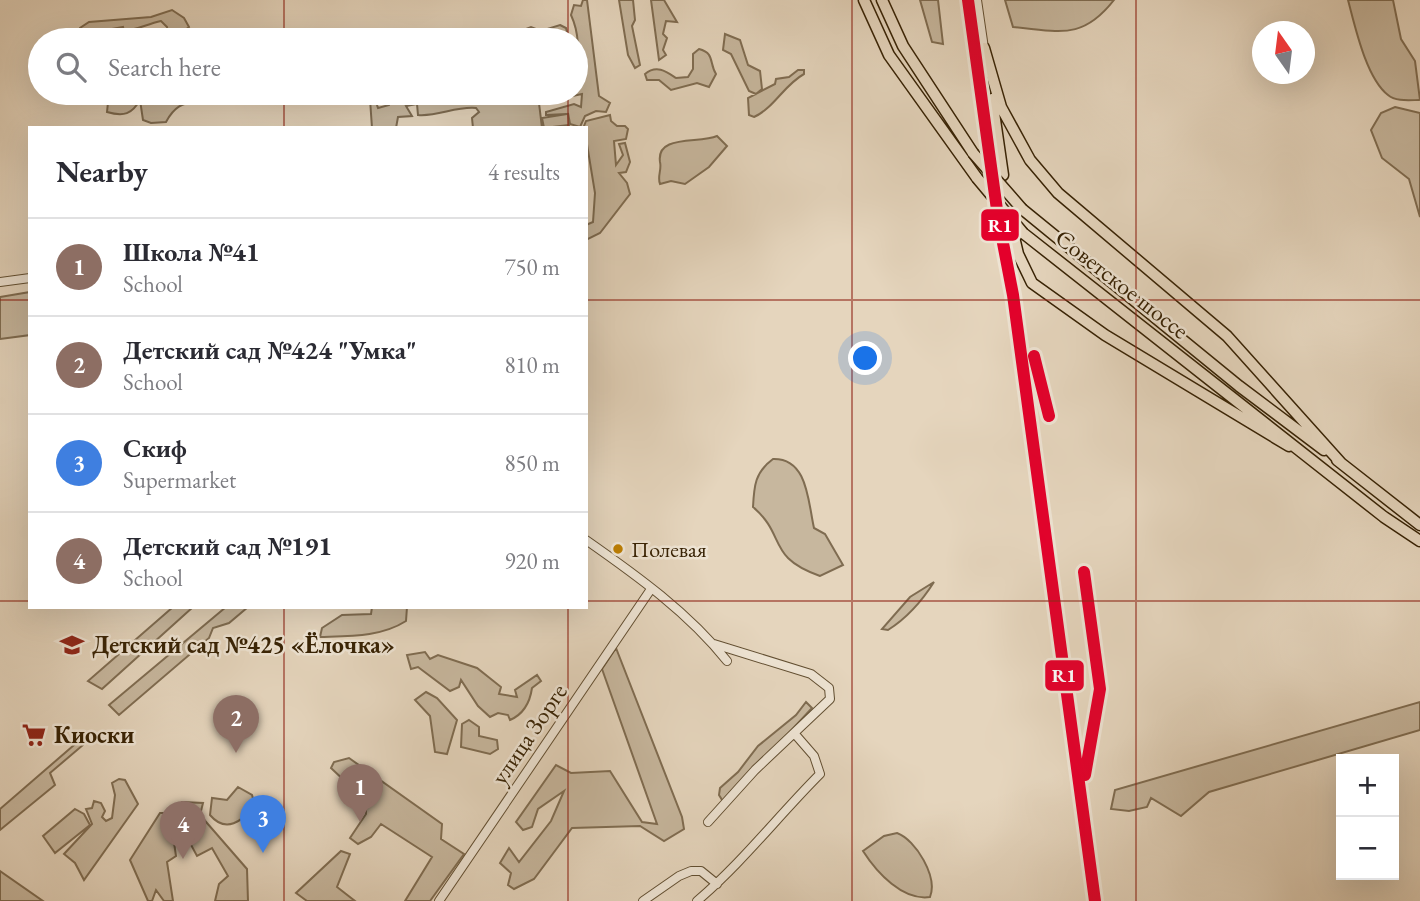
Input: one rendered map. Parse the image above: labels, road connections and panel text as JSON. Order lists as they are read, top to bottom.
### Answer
{
  "streets": {
    "highway": ["Советское шоссе"],
    "street": ["улица Зорге"]
  },
  "places": {
    "other": ["Полевая"],
    "school or university": ["Детский сад №425 «Ёлочка»"],
    "supermarket": ["Киоски"]
  },
  "lines": ["transit line R1"],
  "north": "top",
  "page": {
    "search": "Search here",
    "heading": ["Nearby", "4 results"],
    "list": [
      {
        "mark": "1",
        "name": "Школа №41",
        "note": "School",
        "value": "750 m"
      },
      {
        "mark": "2",
        "name": "Детский сад №424 \"Умка\"",
        "note": "School",
        "value": "810 m"
      },
      {
        "mark": "3",
        "name": "Скиф",
        "note": "Supermarket",
        "value": "850 m"
      },
      {
        "mark": "4",
        "name": "Детский сад №191",
        "note": "School",
        "value": "920 m"
      }
    ],
    "pins": [
      "2",
      "1",
      "3",
      "4"
    ],
    "map_buttons": ["+", "−"]
  }
}
